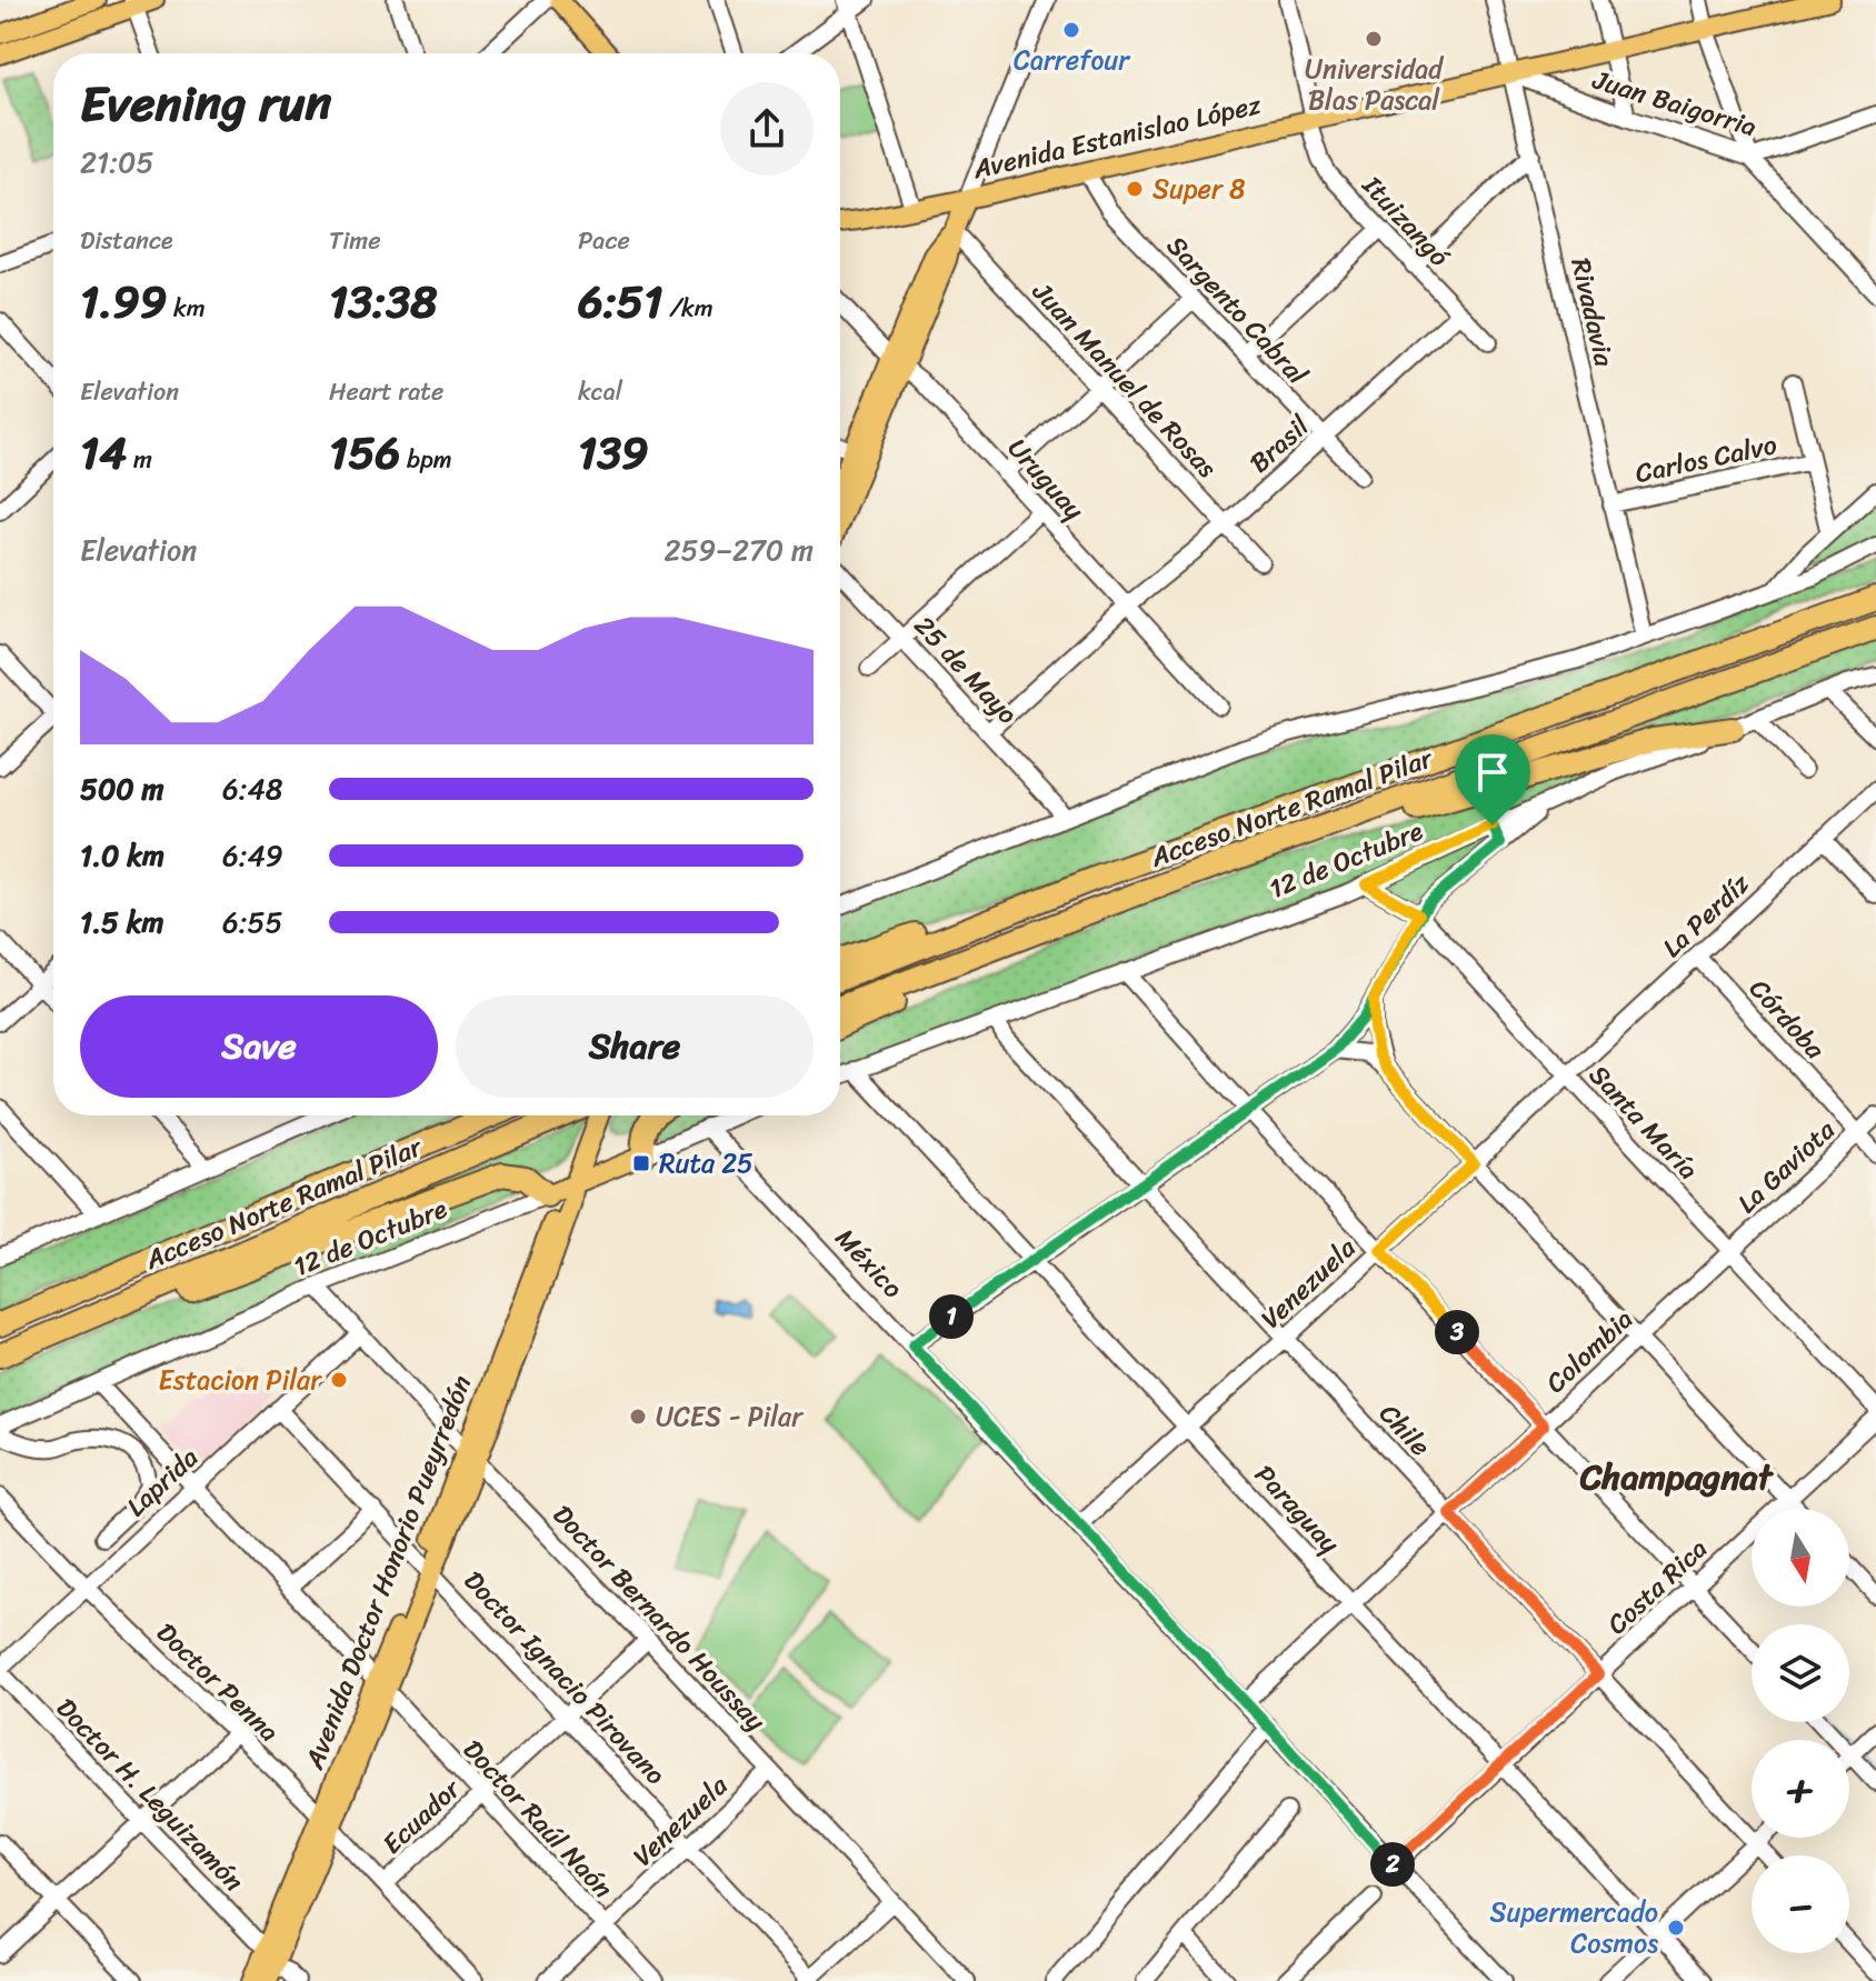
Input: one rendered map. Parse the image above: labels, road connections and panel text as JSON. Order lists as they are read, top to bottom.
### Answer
{
  "streets": {
    "highway": ["Acceso Norte Ramal Pilar"],
    "main road": ["Avenida Estanislao López", "12 de Octubre", "Avenida Doctor Honorio Pueyrredón"],
    "street": [
      "Juan Baigorria",
      "Ituizangó",
      "Sargento Cabral",
      "Rivadavia",
      "Juan Manuel de Rosas",
      "Brasil",
      "Carlos Calvo",
      "Uruguay",
      "25 de Mayo",
      "La Perdíz",
      "Córdoba",
      "Santa María",
      "La Gaviota",
      "México",
      "Venezuela",
      "Colombia",
      "Chile",
      "Laprida",
      "Paraguay",
      "Costa Rica",
      "Doctor Bernardo Houssay",
      "Doctor Ignacio Pirovano",
      "Doctor Penna",
      "Doctor H. Leguizamón",
      "Ecuador",
      "Doctor Raúl Naón"
    ]
  },
  "crossings": [
    ["Juan Baigorria", "Avenida Estanislao López"],
    ["Juan Baigorria", "Rivadavia"],
    ["Avenida Estanislao López", "Ituizangó"],
    ["Avenida Estanislao López", "Sargento Cabral"],
    ["Avenida Estanislao López", "Rivadavia"],
    ["Ituizangó", "Brasil"],
    ["Sargento Cabral", "Brasil"],
    ["Rivadavia", "Carlos Calvo"],
    ["Juan Manuel de Rosas", "Brasil"],
    ["Brasil", "Uruguay"],
    ["Brasil", "25 de Mayo"],
    ["12 de Octubre", "Santa María"],
    ["12 de Octubre", "México"],
    ["12 de Octubre", "Chile"],
    ["12 de Octubre", "Paraguay"],
    ["12 de Octubre", "Avenida Doctor Honorio Pueyrredón"],
    ["12 de Octubre", "Doctor Bernardo Houssay"],
    ["12 de Octubre", "Doctor Raúl Naón"],
    ["La Perdíz", "Córdoba"],
    ["La Perdíz", "Santa María"],
    ["La Perdíz", "Venezuela"],
    ["Córdoba", "La Gaviota"],
    ["Santa María", "La Gaviota"],
    ["Santa María", "Venezuela"],
    ["Santa María", "Colombia"],
    ["La Gaviota", "Colombia"],
    ["México", "Venezuela"],
    ["México", "Colombia"],
    ["México", "Costa Rica"],
    ["Venezuela", "Chile"],
    ["Venezuela", "Paraguay"],
    ["Venezuela", "Doctor Bernardo Houssay"],
    ["Venezuela", "Doctor Ignacio Pirovano"],
    ["Venezuela", "Doctor Raúl Naón"],
    ["Colombia", "Chile"],
    ["Colombia", "Paraguay"],
    ["Chile", "Costa Rica"],
    ["Laprida", "Doctor Bernardo Houssay"],
    ["Laprida", "Doctor Ignacio Pirovano"],
    ["Laprida", "Doctor Penna"],
    ["Laprida", "Doctor H. Leguizamón"],
    ["Laprida", "Doctor Raúl Naón"],
    ["Paraguay", "Costa Rica"],
    ["Avenida Doctor Honorio Pueyrredón", "Doctor Bernardo Houssay"],
    ["Avenida Doctor Honorio Pueyrredón", "Doctor Ignacio Pirovano"],
    ["Avenida Doctor Honorio Pueyrredón", "Doctor Penna"],
    ["Avenida Doctor Honorio Pueyrredón", "Doctor H. Leguizamón"],
    ["Avenida Doctor Honorio Pueyrredón", "Doctor Raúl Naón"],
    ["Doctor Bernardo Houssay", "Ecuador"],
    ["Doctor Ignacio Pirovano", "Ecuador"],
    ["Doctor Penna", "Ecuador"],
    ["Ecuador", "Doctor Raúl Naón"]
  ],
  "districts": ["Champagnat"],
  "places": {
    "other": [
      "Carrefour",
      "Universidad Blas Pascal",
      "Super 8",
      "Estacion Pilar",
      "UCES - Pilar",
      "Supermercado Cosmos"
    ],
    "transit": ["Ruta 25"]
  },
  "north": "bottom",
  "page": {
    "heading": ["Evening run", "21:05"],
    "stats": [
      ["Distance", "1.99 km"],
      ["Time", "13:38"],
      ["Pace", "6:51 /km"],
      ["Elevation", "14 m"],
      ["Heart rate", "156 bpm"],
      ["kcal", "139"]
    ],
    "chart": ["Elevation", "259–270 m"],
    "list": [
      {
        "name": "500 m",
        "note": "6:48"
      },
      {
        "name": "1.0 km",
        "note": "6:49"
      },
      {
        "name": "1.5 km",
        "note": "6:55"
      }
    ],
    "buttons": ["Save", "Share"],
    "pins": ["1", "3", "2"],
    "map_buttons": ["+", "−"]
  }
}
